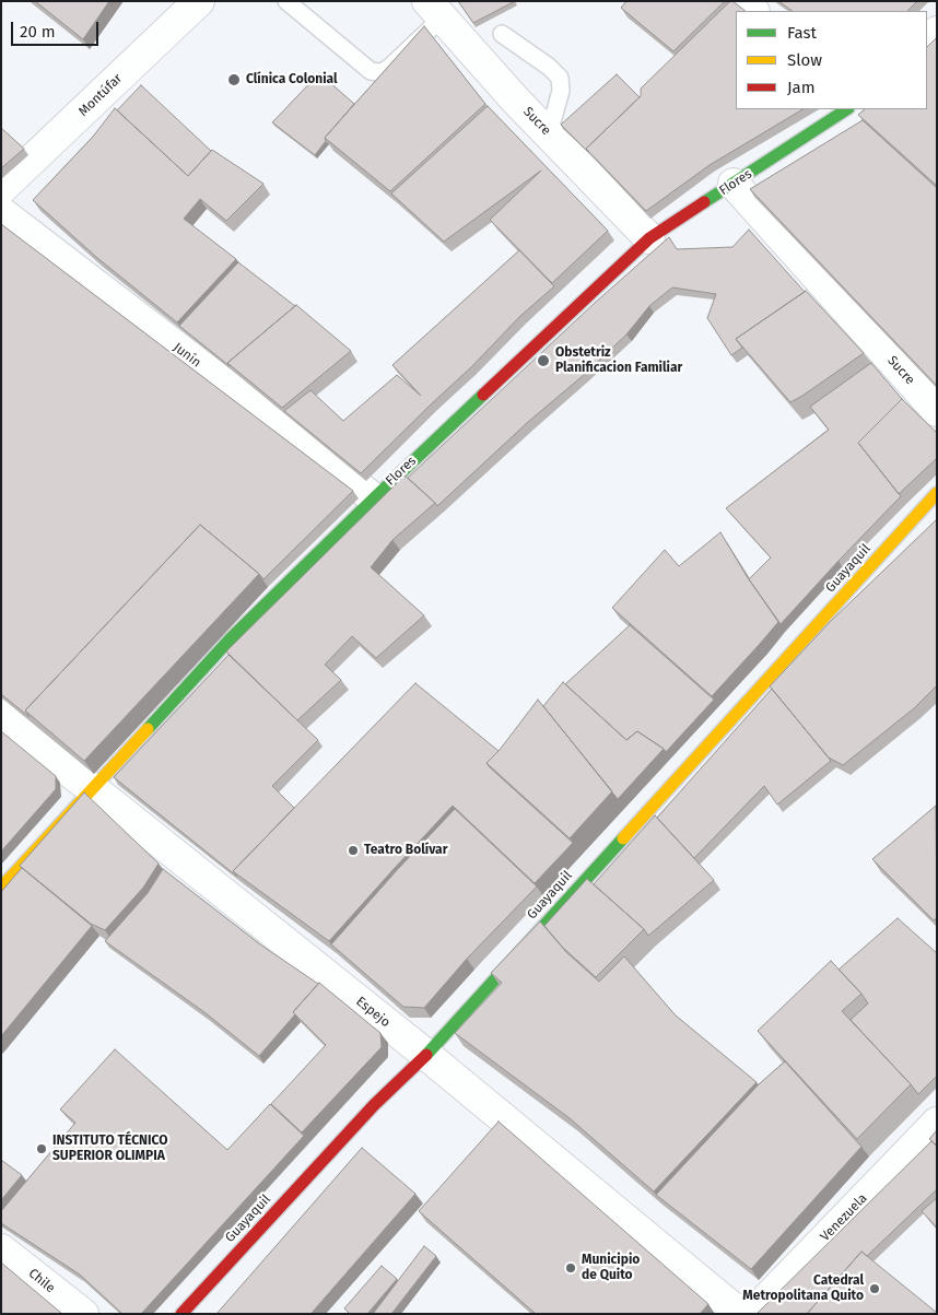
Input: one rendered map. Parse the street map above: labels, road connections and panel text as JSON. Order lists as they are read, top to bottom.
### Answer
{
  "streets": {
    "street": [
      "Montúfar",
      "Sucre",
      "Flores",
      "Junín",
      "Guayaquil",
      "Espejo",
      "Venezuela",
      "Chile"
    ]
  },
  "crossings": [
    ["Sucre", "Flores"],
    ["Flores", "Junín"],
    ["Flores", "Espejo"],
    ["Guayaquil", "Espejo"]
  ],
  "places": [
    "Clínica Colonial",
    "Obstetriz Planificacion Familiar",
    "Teatro Bolívar",
    "INSTITUTO TÉCNICO SUPERIOR OLIMPIA",
    "Municipio de Quito",
    "Catedral Metropolitana Quito"
  ],
  "legend": ["Fast", "Slow", "Jam"],
  "scale_bar": "20 m"
}
